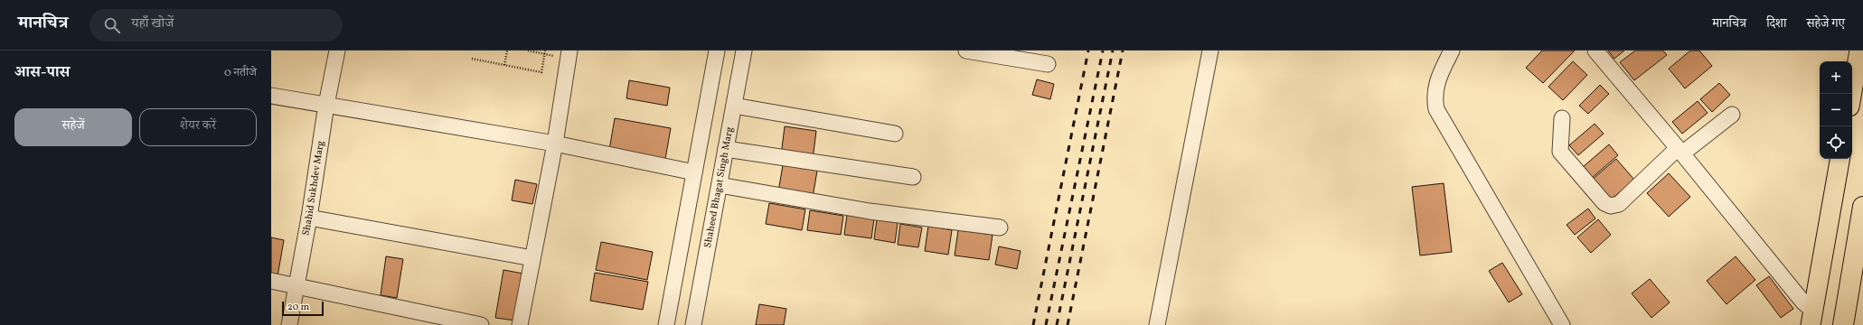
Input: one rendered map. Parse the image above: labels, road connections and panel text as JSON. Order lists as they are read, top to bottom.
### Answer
{
  "streets": {
    "street": ["Shahid Sukhdev Marg", "Shaheed Bhagat Singh Marg"]
  },
  "scale_bar": "20 m",
  "page": {
    "header": "मानचित्र",
    "search": "यहाँ खोजें",
    "nav": ["मानचित्र", "दिशा", "सहेजे गए"],
    "heading": ["आस-पास", "0 नतीजे"],
    "map_buttons": ["+", "−"],
    "buttons": ["सहेजें", "शेयर करें"],
    "scale": "20 m"
  }
}
